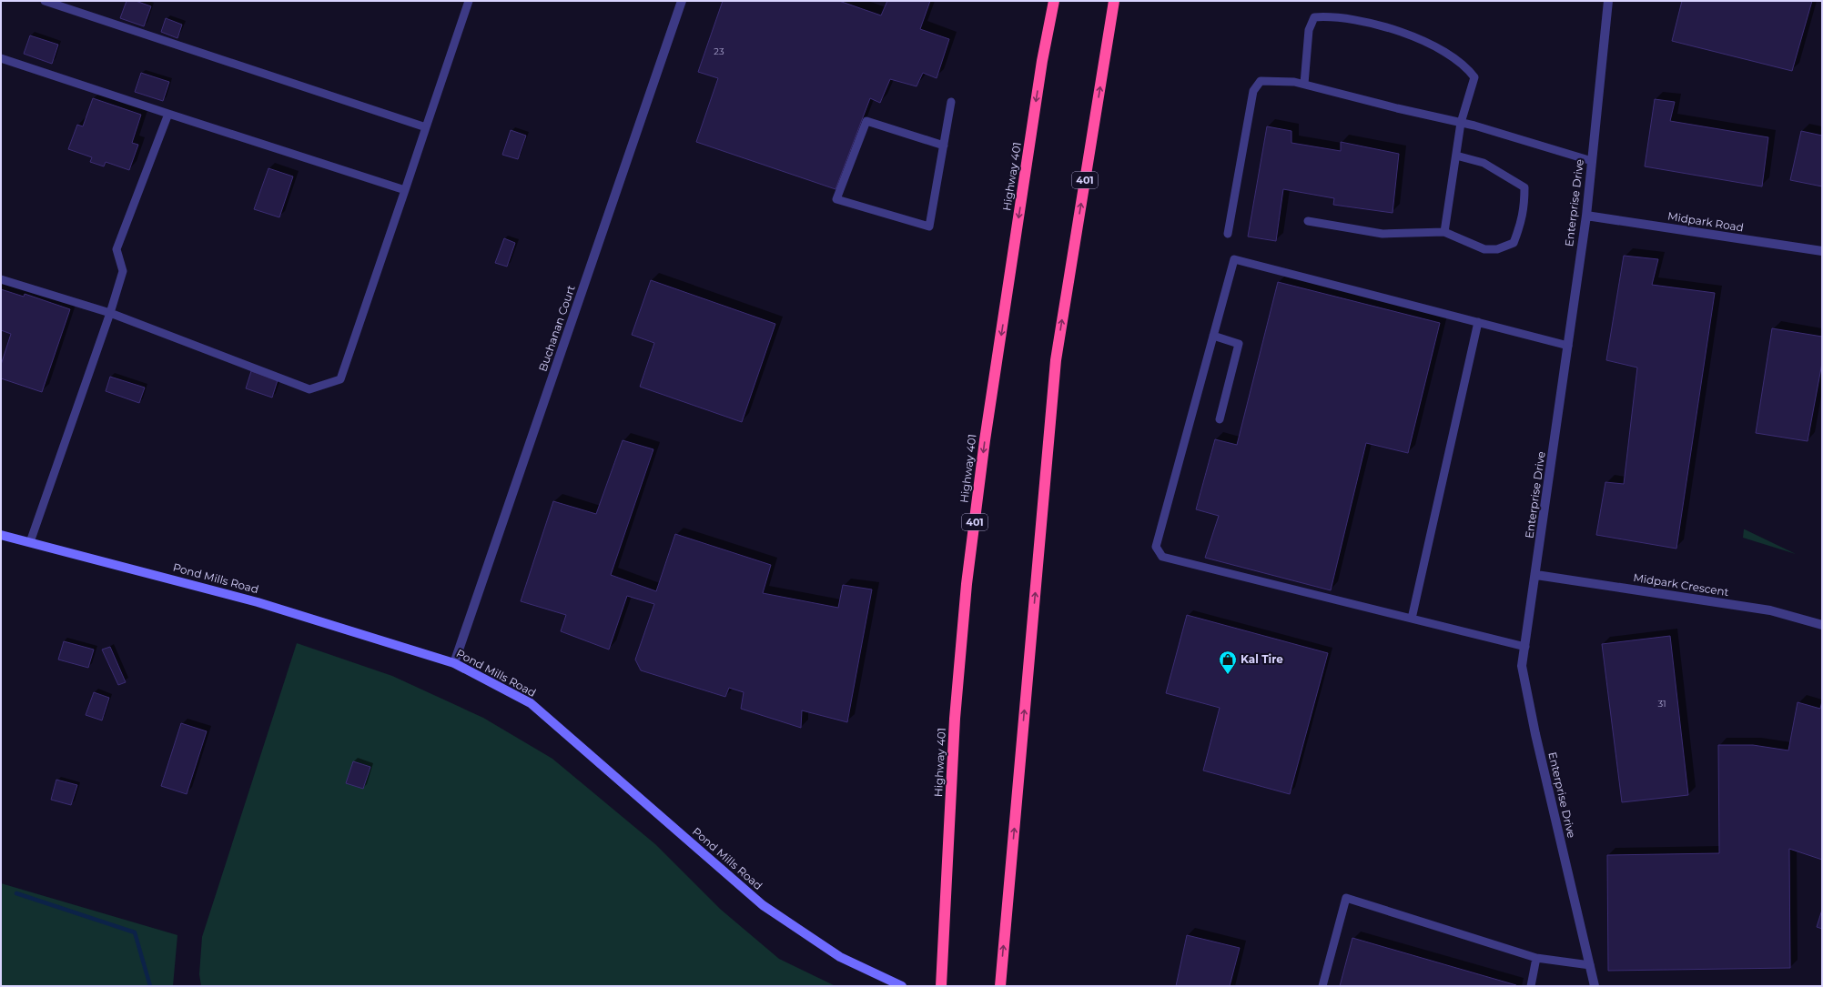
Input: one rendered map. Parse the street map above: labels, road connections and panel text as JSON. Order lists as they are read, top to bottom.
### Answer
{
  "streets": {
    "highway": ["Highway 401", "401"],
    "main road": ["Pond Mills Road"],
    "street": [
      "Enterprise Drive",
      "Midpark Road",
      "Buchanan Court",
      "Midpark Crescent"
    ]
  },
  "crossings": [
    ["Enterprise Drive", "Midpark Road"],
    ["Enterprise Drive", "Midpark Crescent"],
    ["Buchanan Court", "Pond Mills Road"]
  ],
  "places": {
    "shop": ["Kal Tire"]
  },
  "house_numbers": ["23", "31"]
}
